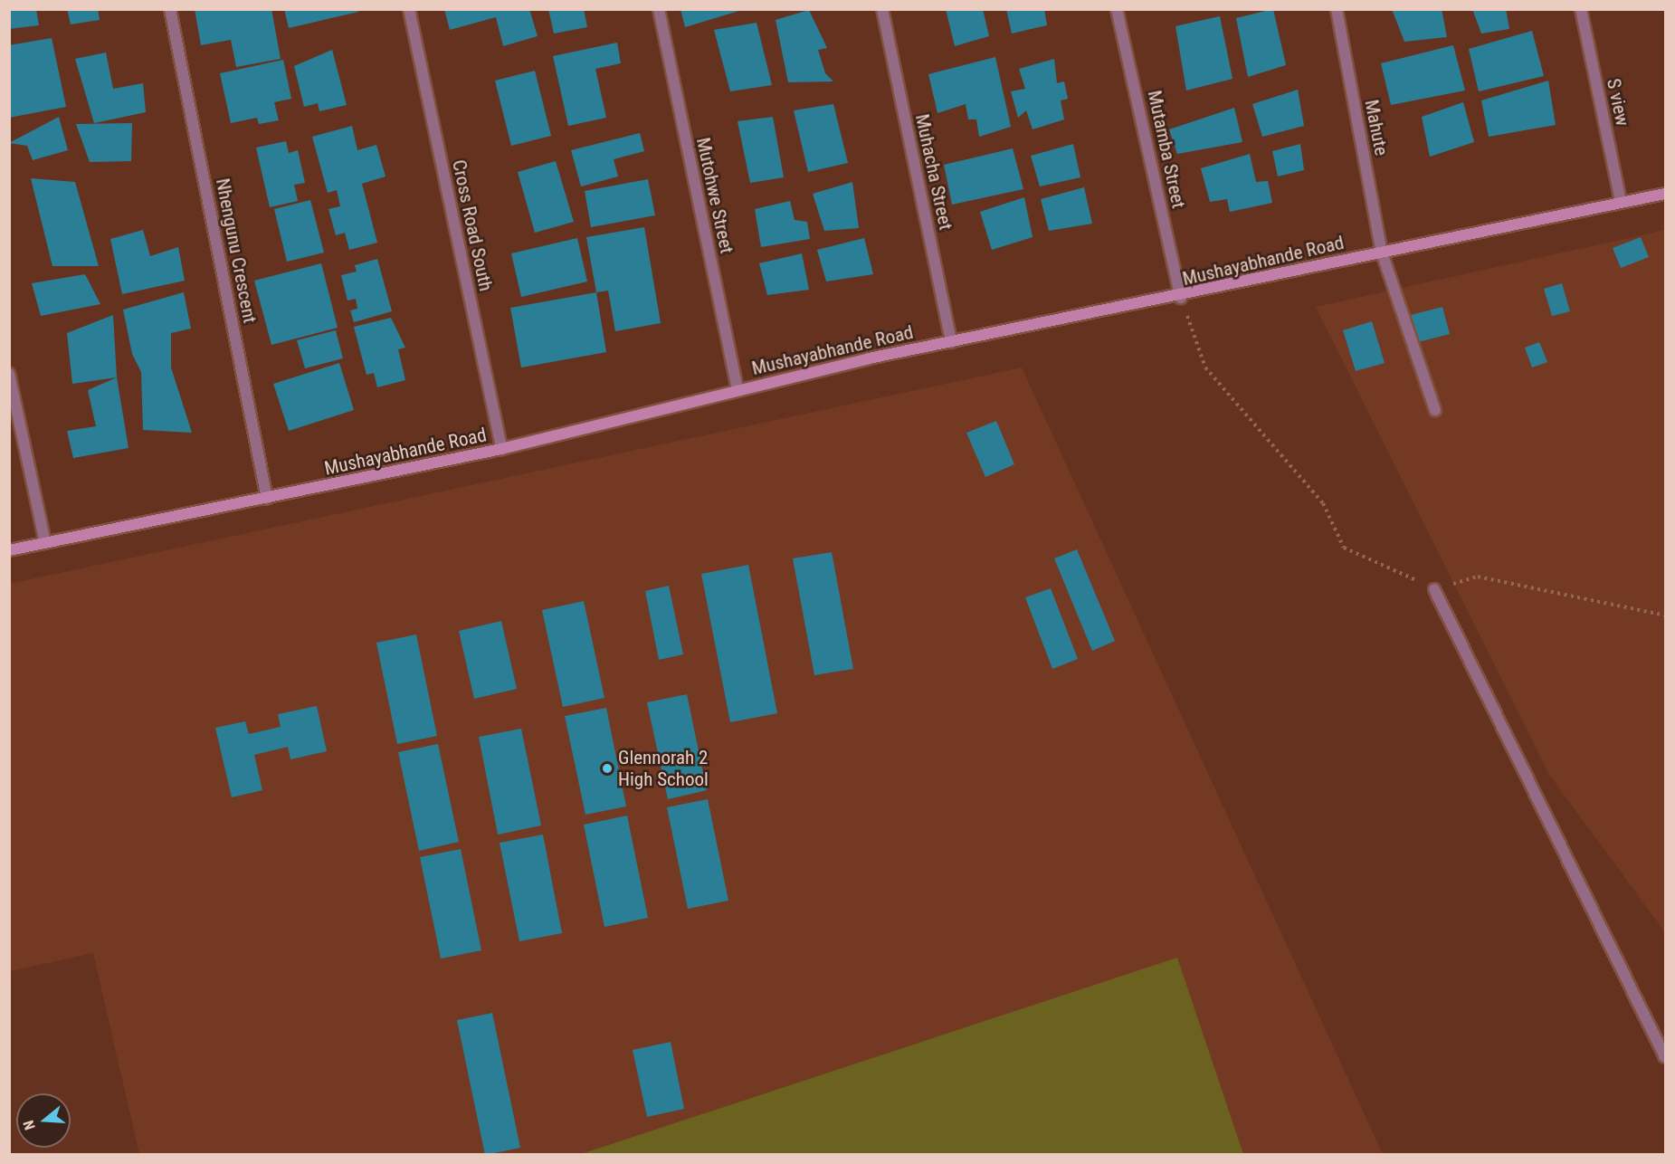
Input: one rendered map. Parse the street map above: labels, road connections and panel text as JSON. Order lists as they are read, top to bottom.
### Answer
{
  "streets": {
    "street": [
      "S view",
      "Mahute",
      "Mutamba Street",
      "Muhacha Street",
      "Mutohwe Street",
      "Cross Road South",
      "Nhengunu Crescent",
      "Mushayabhande Road"
    ]
  },
  "crossings": [
    ["S view", "Mushayabhande Road"],
    ["Mahute", "Mushayabhande Road"],
    ["Mutamba Street", "Mushayabhande Road"],
    ["Muhacha Street", "Mushayabhande Road"],
    ["Mutohwe Street", "Mushayabhande Road"],
    ["Cross Road South", "Mushayabhande Road"],
    ["Nhengunu Crescent", "Mushayabhande Road"]
  ],
  "places": ["Glennorah 2 High School"],
  "north": "left"
}
